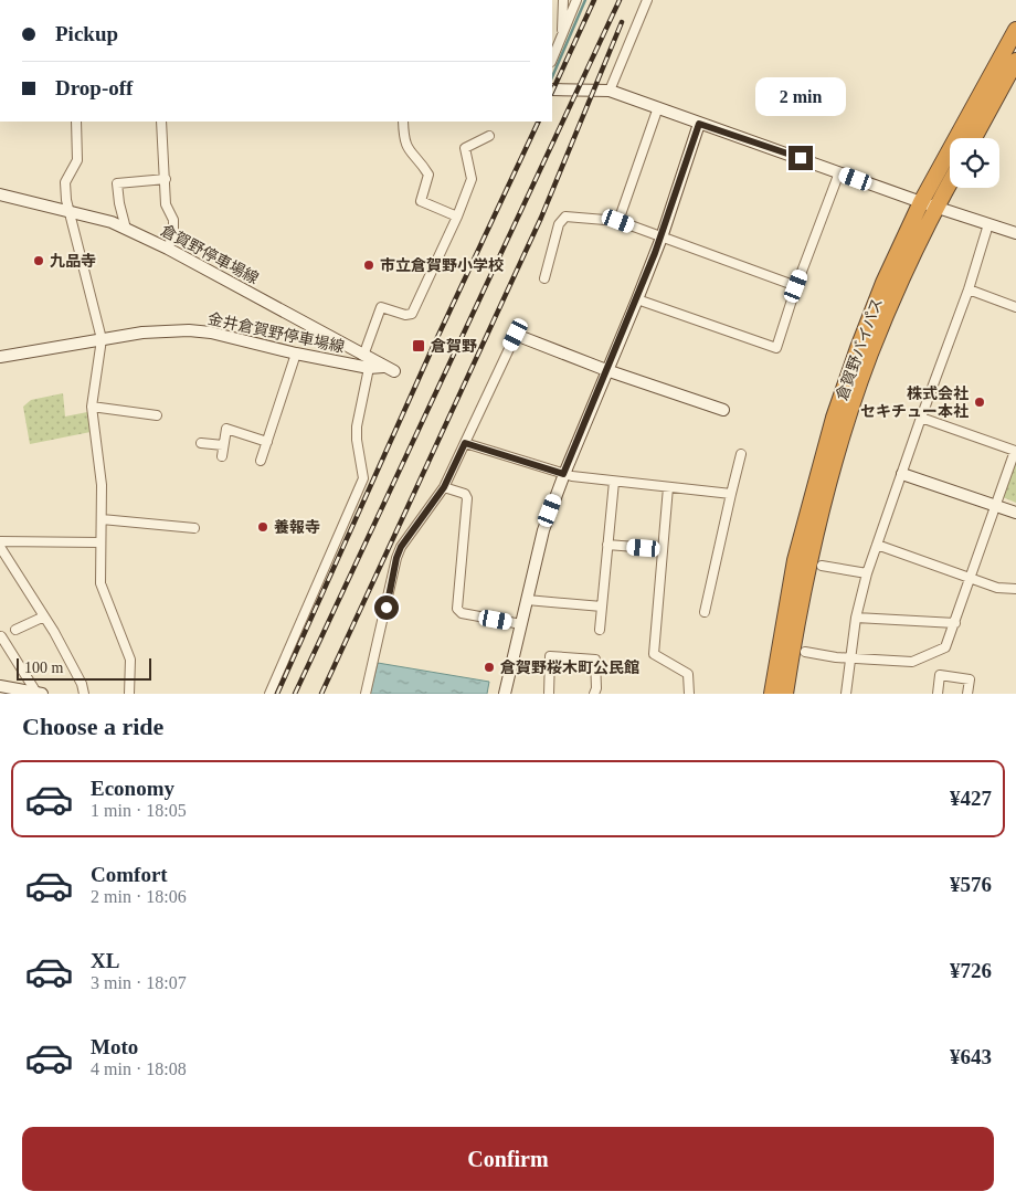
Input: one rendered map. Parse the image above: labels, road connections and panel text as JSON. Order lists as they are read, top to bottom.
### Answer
{
  "streets": {
    "highway": ["倉賀野バイパス"],
    "street": ["倉賀野停車場線", "金井倉賀野停車場線"]
  },
  "crossings": [
    ["倉賀野停車場線", "金井倉賀野停車場線"]
  ],
  "places": {
    "other": [
      "九品寺",
      "市立倉賀野小学校",
      "株式会社 セキチュー本社",
      "養報寺",
      "倉賀野桜木町公民館"
    ],
    "transit": ["倉賀野"]
  },
  "scale_bar": "100 m",
  "page": {
    "banner": ["Pickup", "Drop-off"],
    "bubble": "2 min",
    "scale": "100 m",
    "heading": "Choose a ride",
    "list": [
      {
        "name": "Economy",
        "note": "1 min · 18:05",
        "value": "¥427"
      },
      {
        "name": "Comfort",
        "note": "2 min · 18:06",
        "value": "¥576"
      },
      {
        "name": "XL",
        "note": "3 min · 18:07",
        "value": "¥726"
      },
      {
        "name": "Moto",
        "note": "4 min · 18:08",
        "value": "¥643"
      }
    ],
    "buttons": "Confirm"
  }
}
